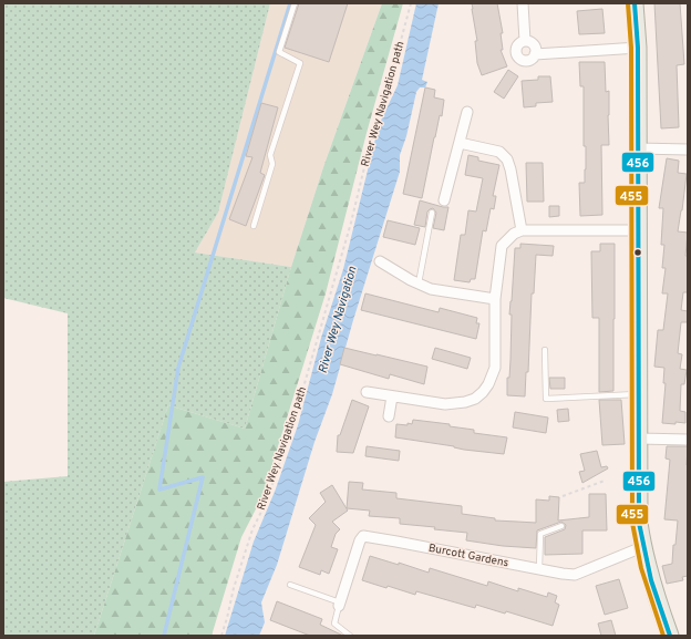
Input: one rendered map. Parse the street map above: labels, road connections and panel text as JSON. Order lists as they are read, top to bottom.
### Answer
{
  "streets": {
    "street": ["Burcott Gardens"],
    "path": ["River Wey Navigation path"]
  },
  "water": ["River Wey Navigation"],
  "lines": ["transit line 456", "transit line 455"]
}
